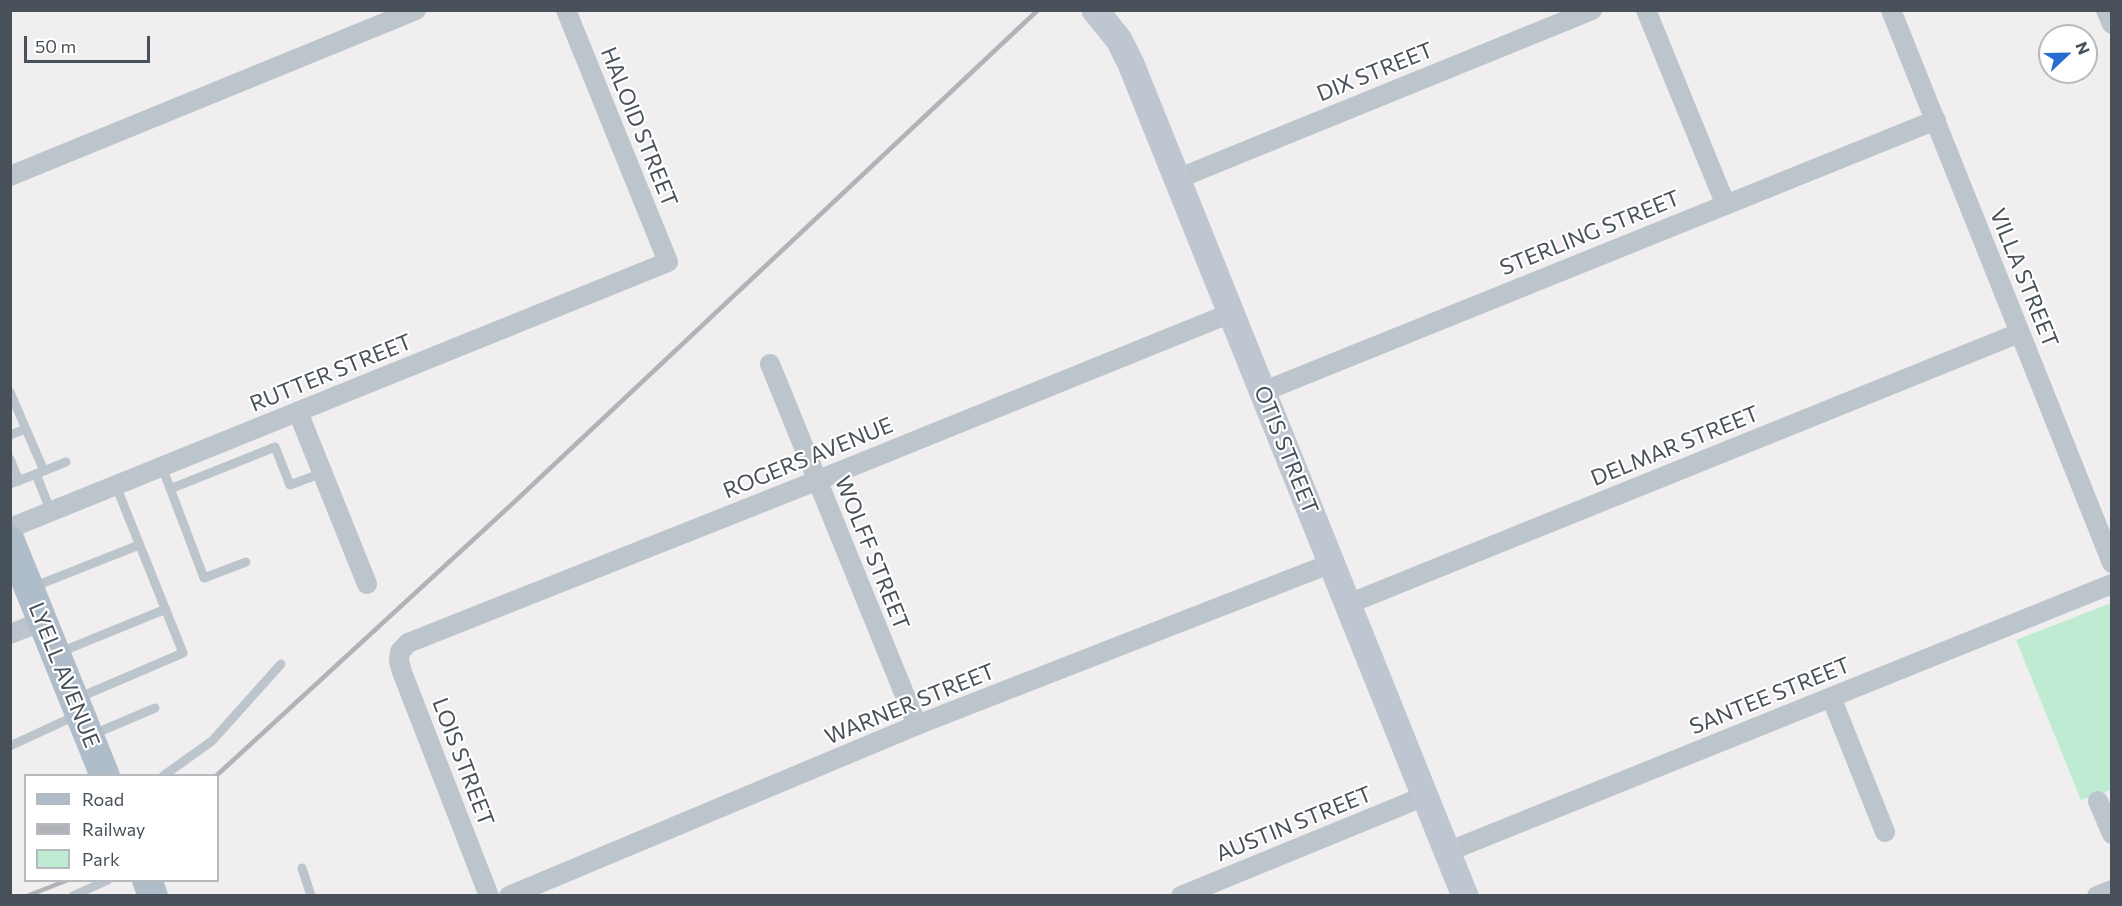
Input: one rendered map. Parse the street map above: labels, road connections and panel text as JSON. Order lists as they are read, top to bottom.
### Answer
{
  "streets": {
    "main road": ["LYELL AVENUE"],
    "street": [
      "DIX STREET",
      "HALOID STREET",
      "STERLING STREET",
      "VILLA STREET",
      "RUTTER STREET",
      "DELMAR STREET",
      "OTIS STREET",
      "ROGERS AVENUE",
      "WOLFF STREET",
      "SANTEE STREET",
      "WARNER STREET",
      "LOIS STREET",
      "AUSTIN STREET"
    ]
  },
  "crossings": [
    ["DIX STREET", "OTIS STREET"],
    ["HALOID STREET", "RUTTER STREET"],
    ["STERLING STREET", "VILLA STREET"],
    ["STERLING STREET", "OTIS STREET"],
    ["VILLA STREET", "DELMAR STREET"],
    ["DELMAR STREET", "OTIS STREET"],
    ["OTIS STREET", "ROGERS AVENUE"],
    ["OTIS STREET", "SANTEE STREET"],
    ["OTIS STREET", "WARNER STREET"],
    ["OTIS STREET", "AUSTIN STREET"],
    ["ROGERS AVENUE", "WOLFF STREET"],
    ["ROGERS AVENUE", "LOIS STREET"],
    ["WOLFF STREET", "WARNER STREET"]
  ],
  "legend": ["Road", "Railway", "Park"],
  "scale_bar": "50 m",
  "north": "right"
}
